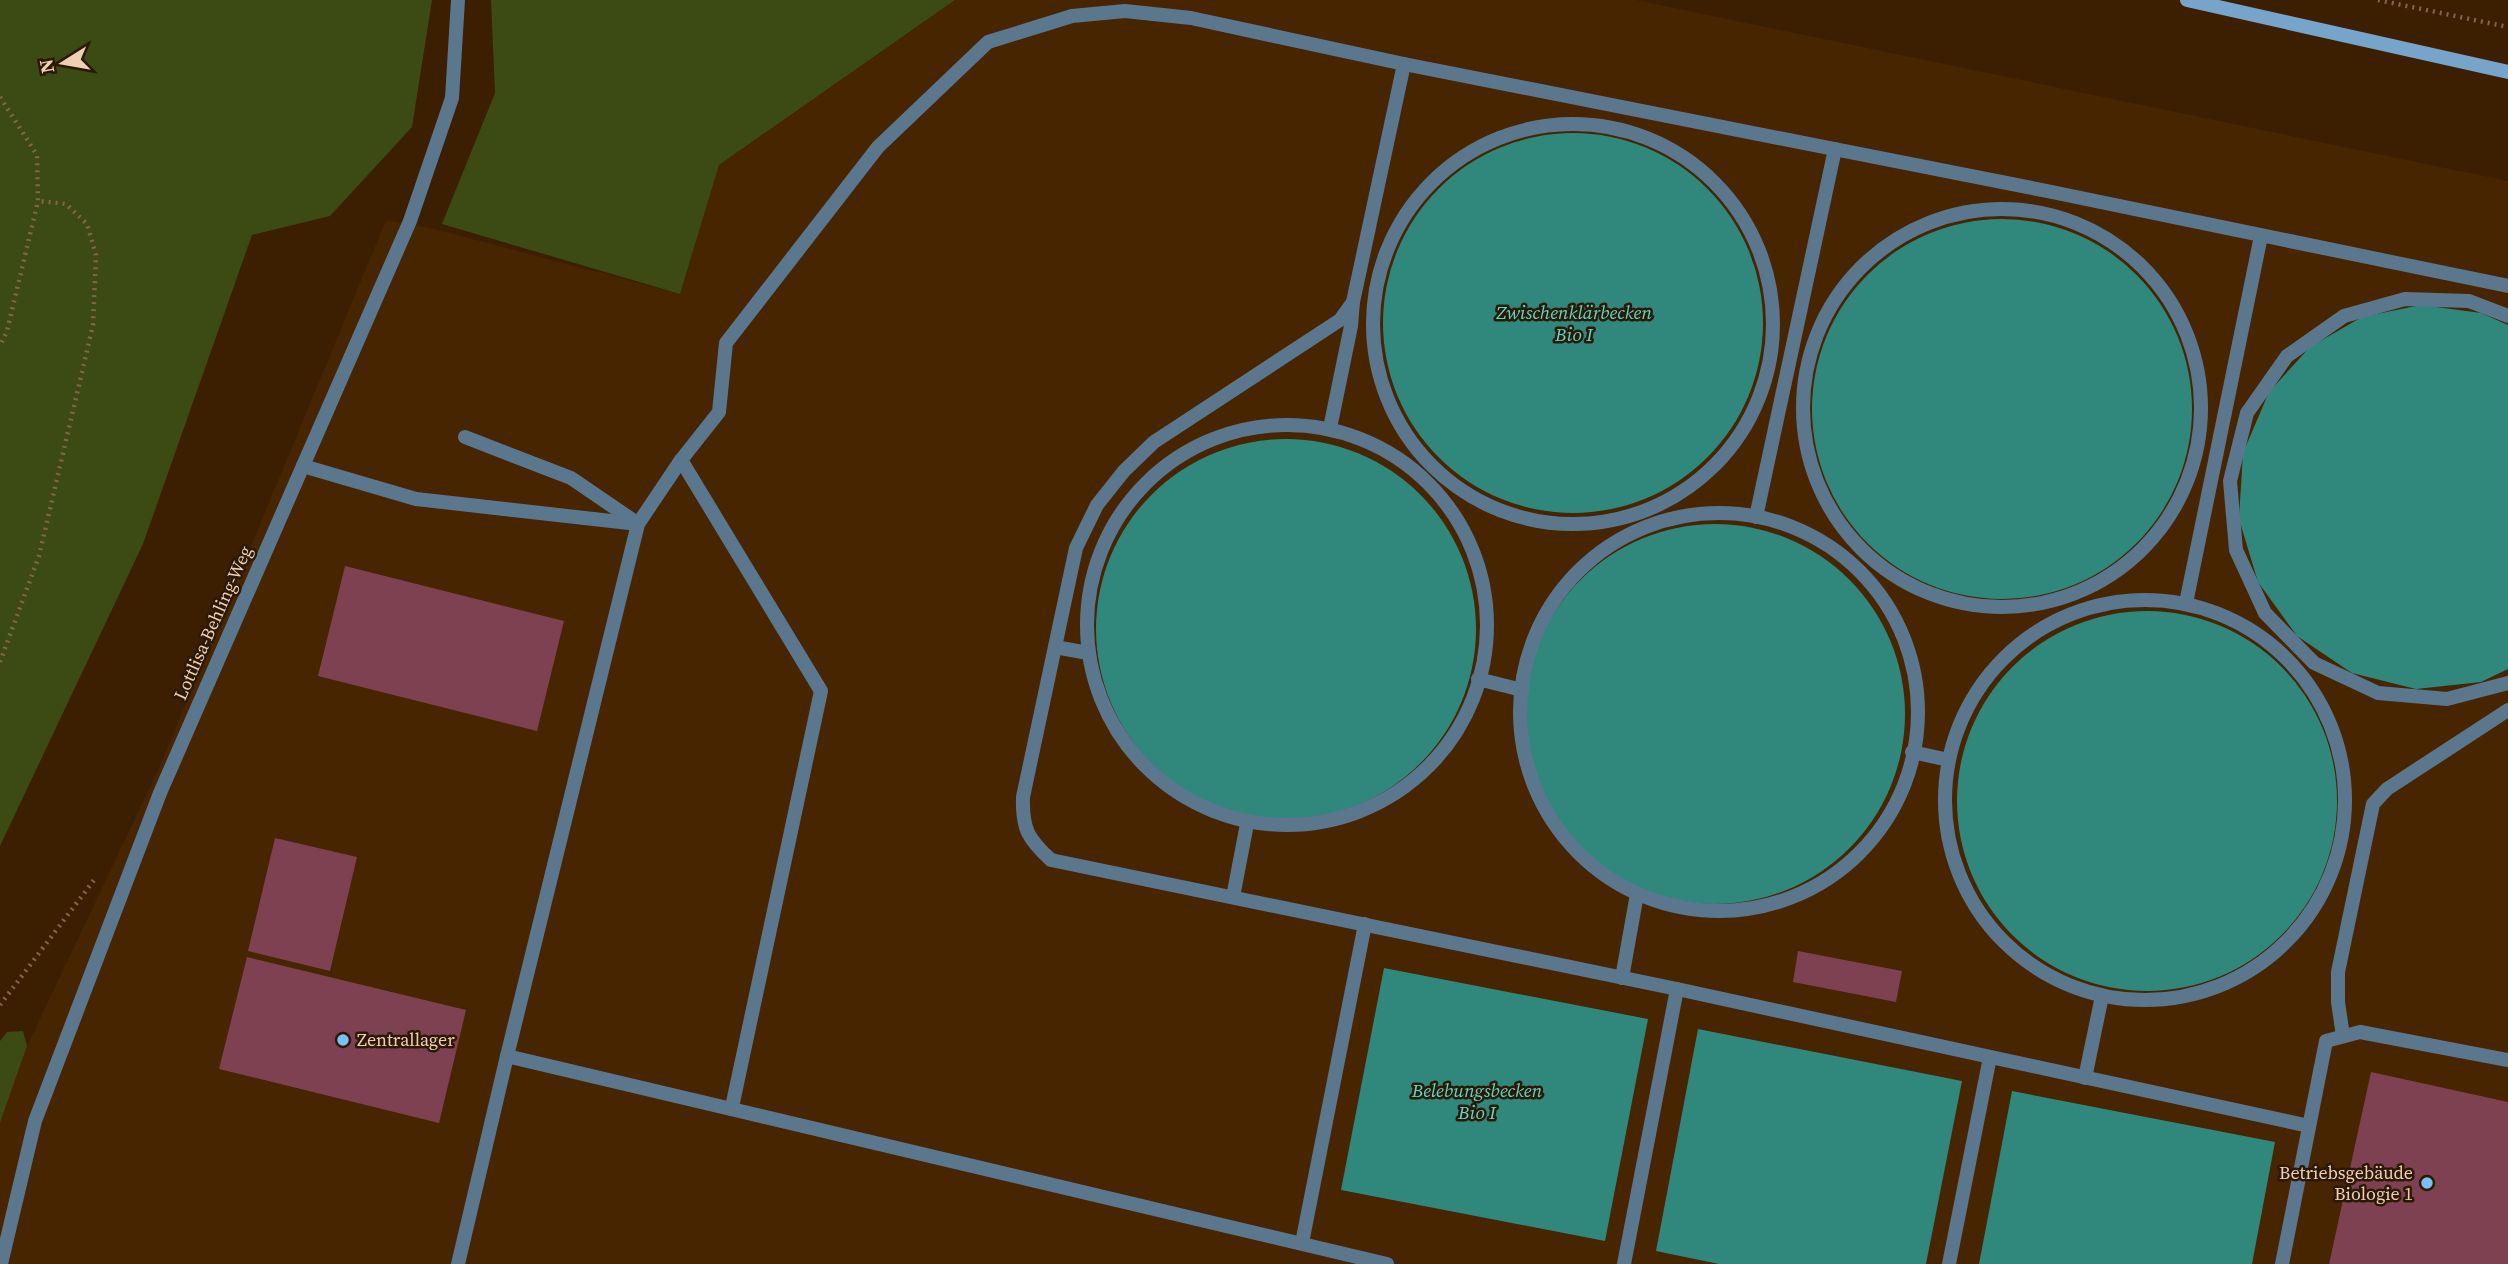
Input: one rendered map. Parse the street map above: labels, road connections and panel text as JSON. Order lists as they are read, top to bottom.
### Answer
{
  "streets": {
    "lane": ["Lottlisa-Behling-Weg"]
  },
  "water": ["Zwischenklärbecken Bio I", "Belebungsbecken Bio I"],
  "places": ["Zentrallager", "Betriebsgebäude Biologie 1"],
  "north": "left"
}
